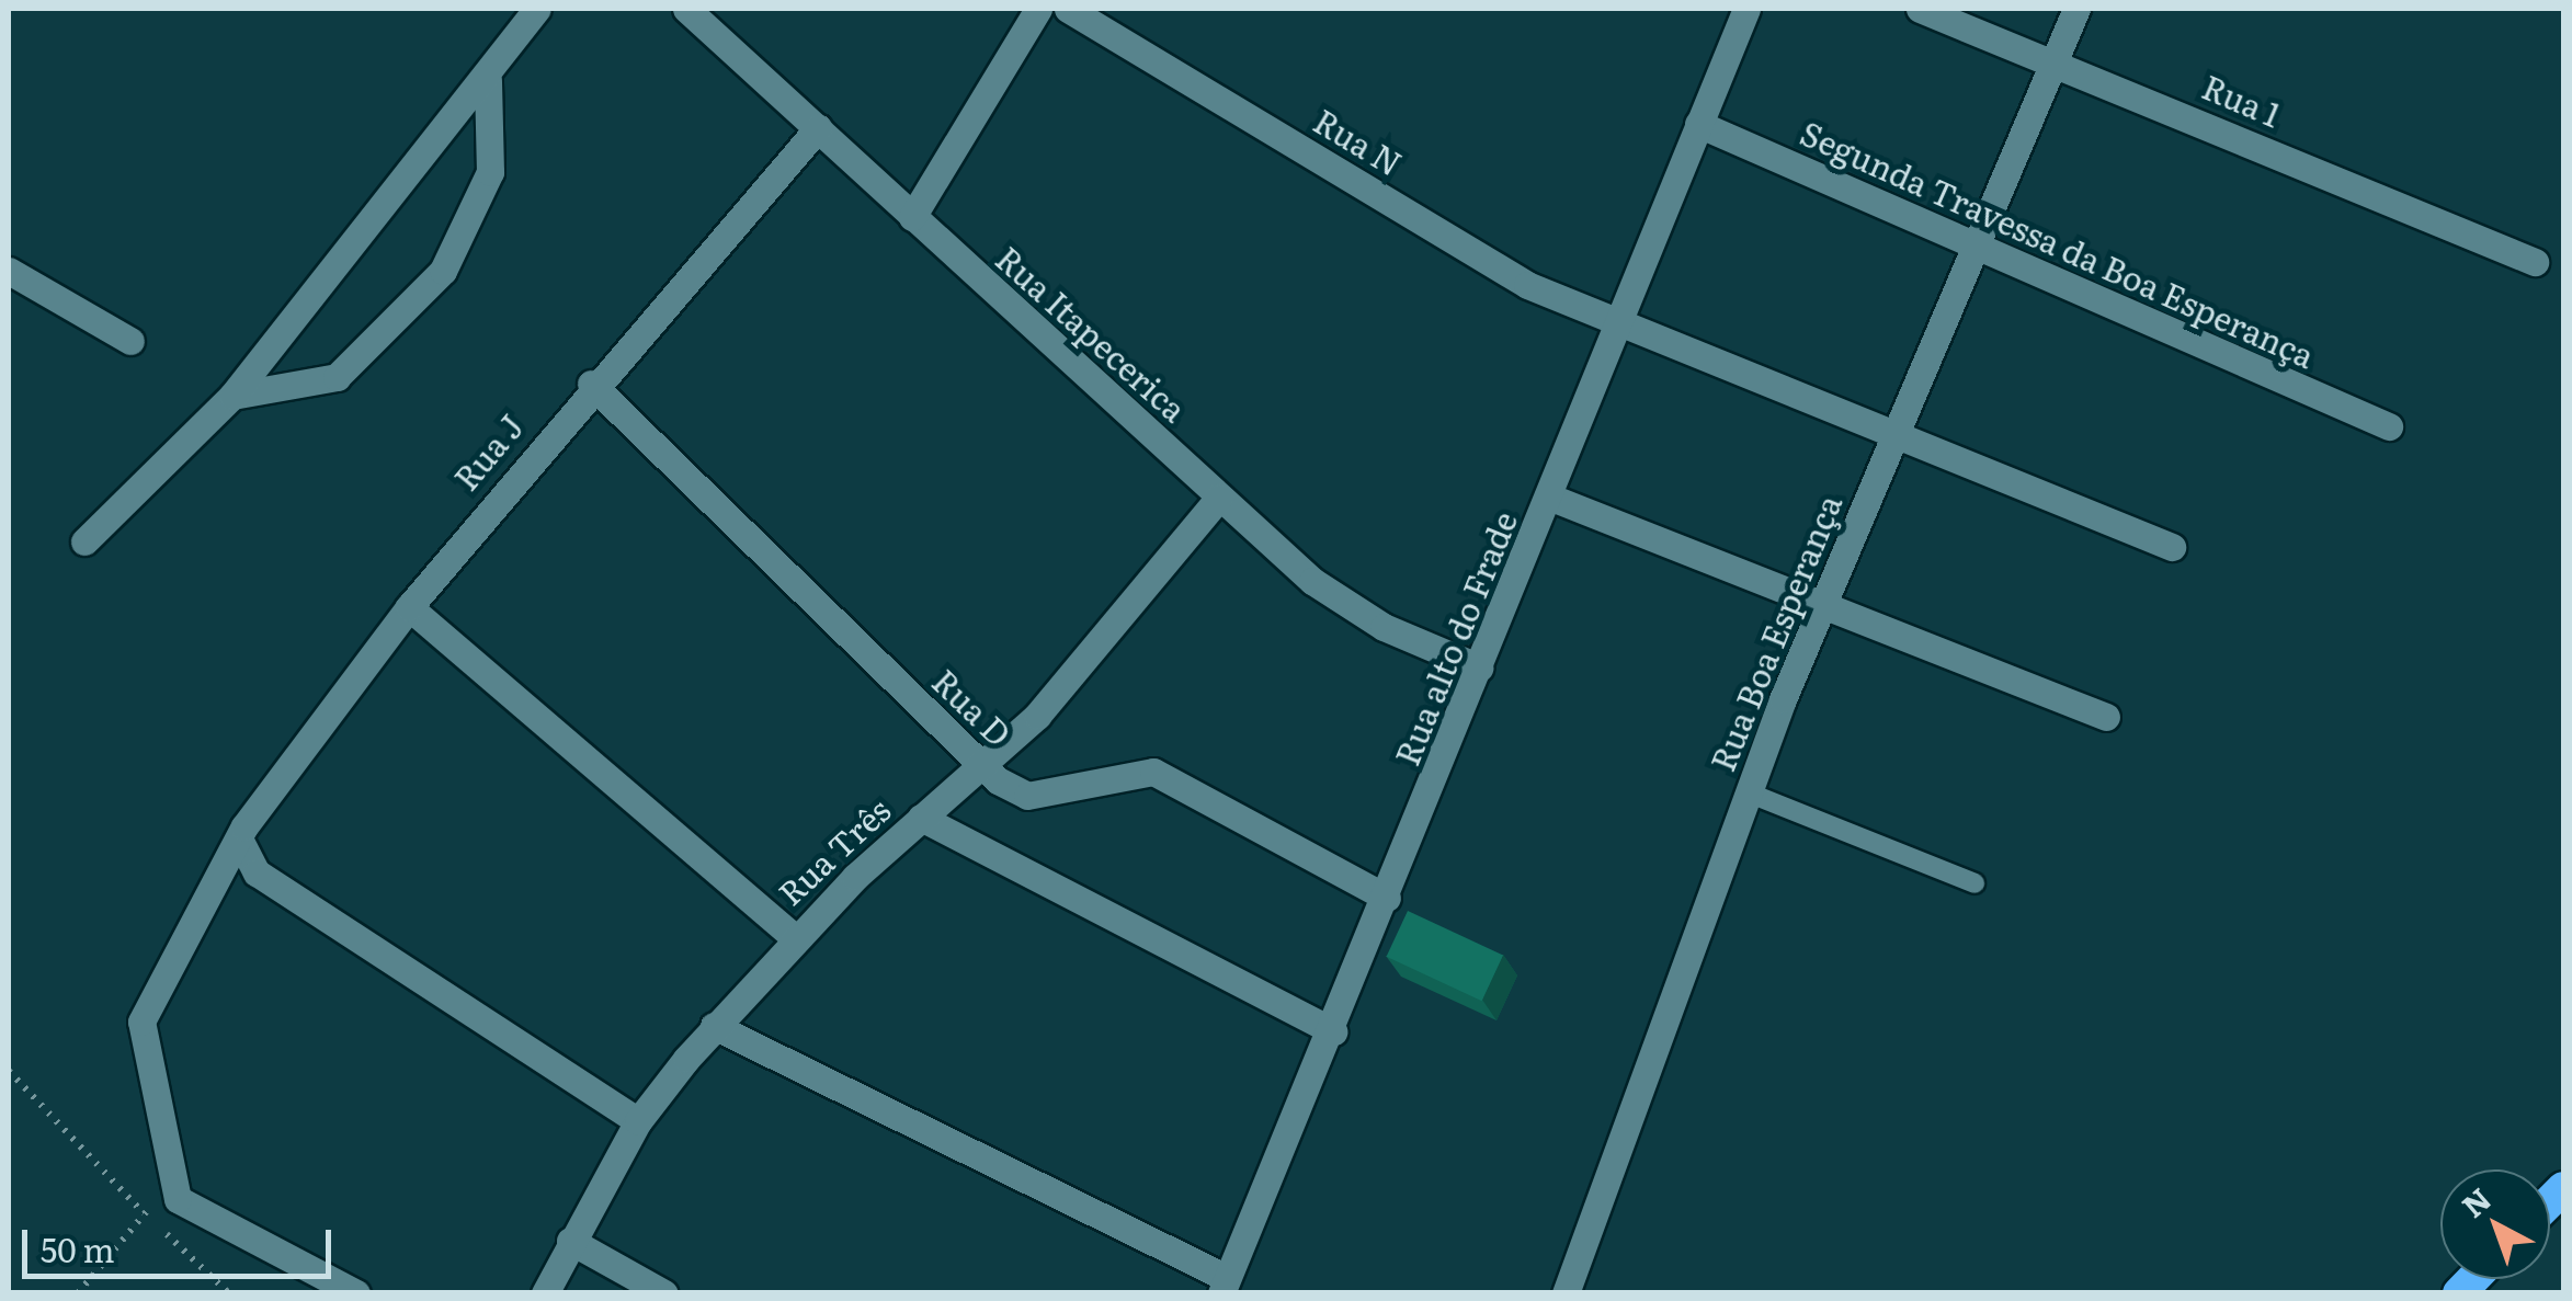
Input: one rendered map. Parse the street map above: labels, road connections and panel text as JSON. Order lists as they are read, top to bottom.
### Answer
{
  "streets": {
    "street": [
      "Rua 1",
      "Rua N",
      "Segunda Travessa da Boa Esperança",
      "Rua Itapecerica",
      "Rua J",
      "Rua Boa Esperança",
      "Rua alto do Frade",
      "Rua D",
      "Rua Três"
    ]
  },
  "crossings": [
    ["Rua 1", "Rua Boa Esperança"],
    ["Rua N", "Rua Boa Esperança"],
    ["Rua N", "Rua alto do Frade"],
    ["Segunda Travessa da Boa Esperança", "Rua Boa Esperança"],
    ["Segunda Travessa da Boa Esperança", "Rua alto do Frade"],
    ["Rua Itapecerica", "Rua J"],
    ["Rua Itapecerica", "Rua alto do Frade"],
    ["Rua Itapecerica", "Rua Três"],
    ["Rua J", "Rua D"],
    ["Rua alto do Frade", "Rua D"],
    ["Rua D", "Rua Três"]
  ],
  "scale_bar": "50 m",
  "north": "top left"
}
